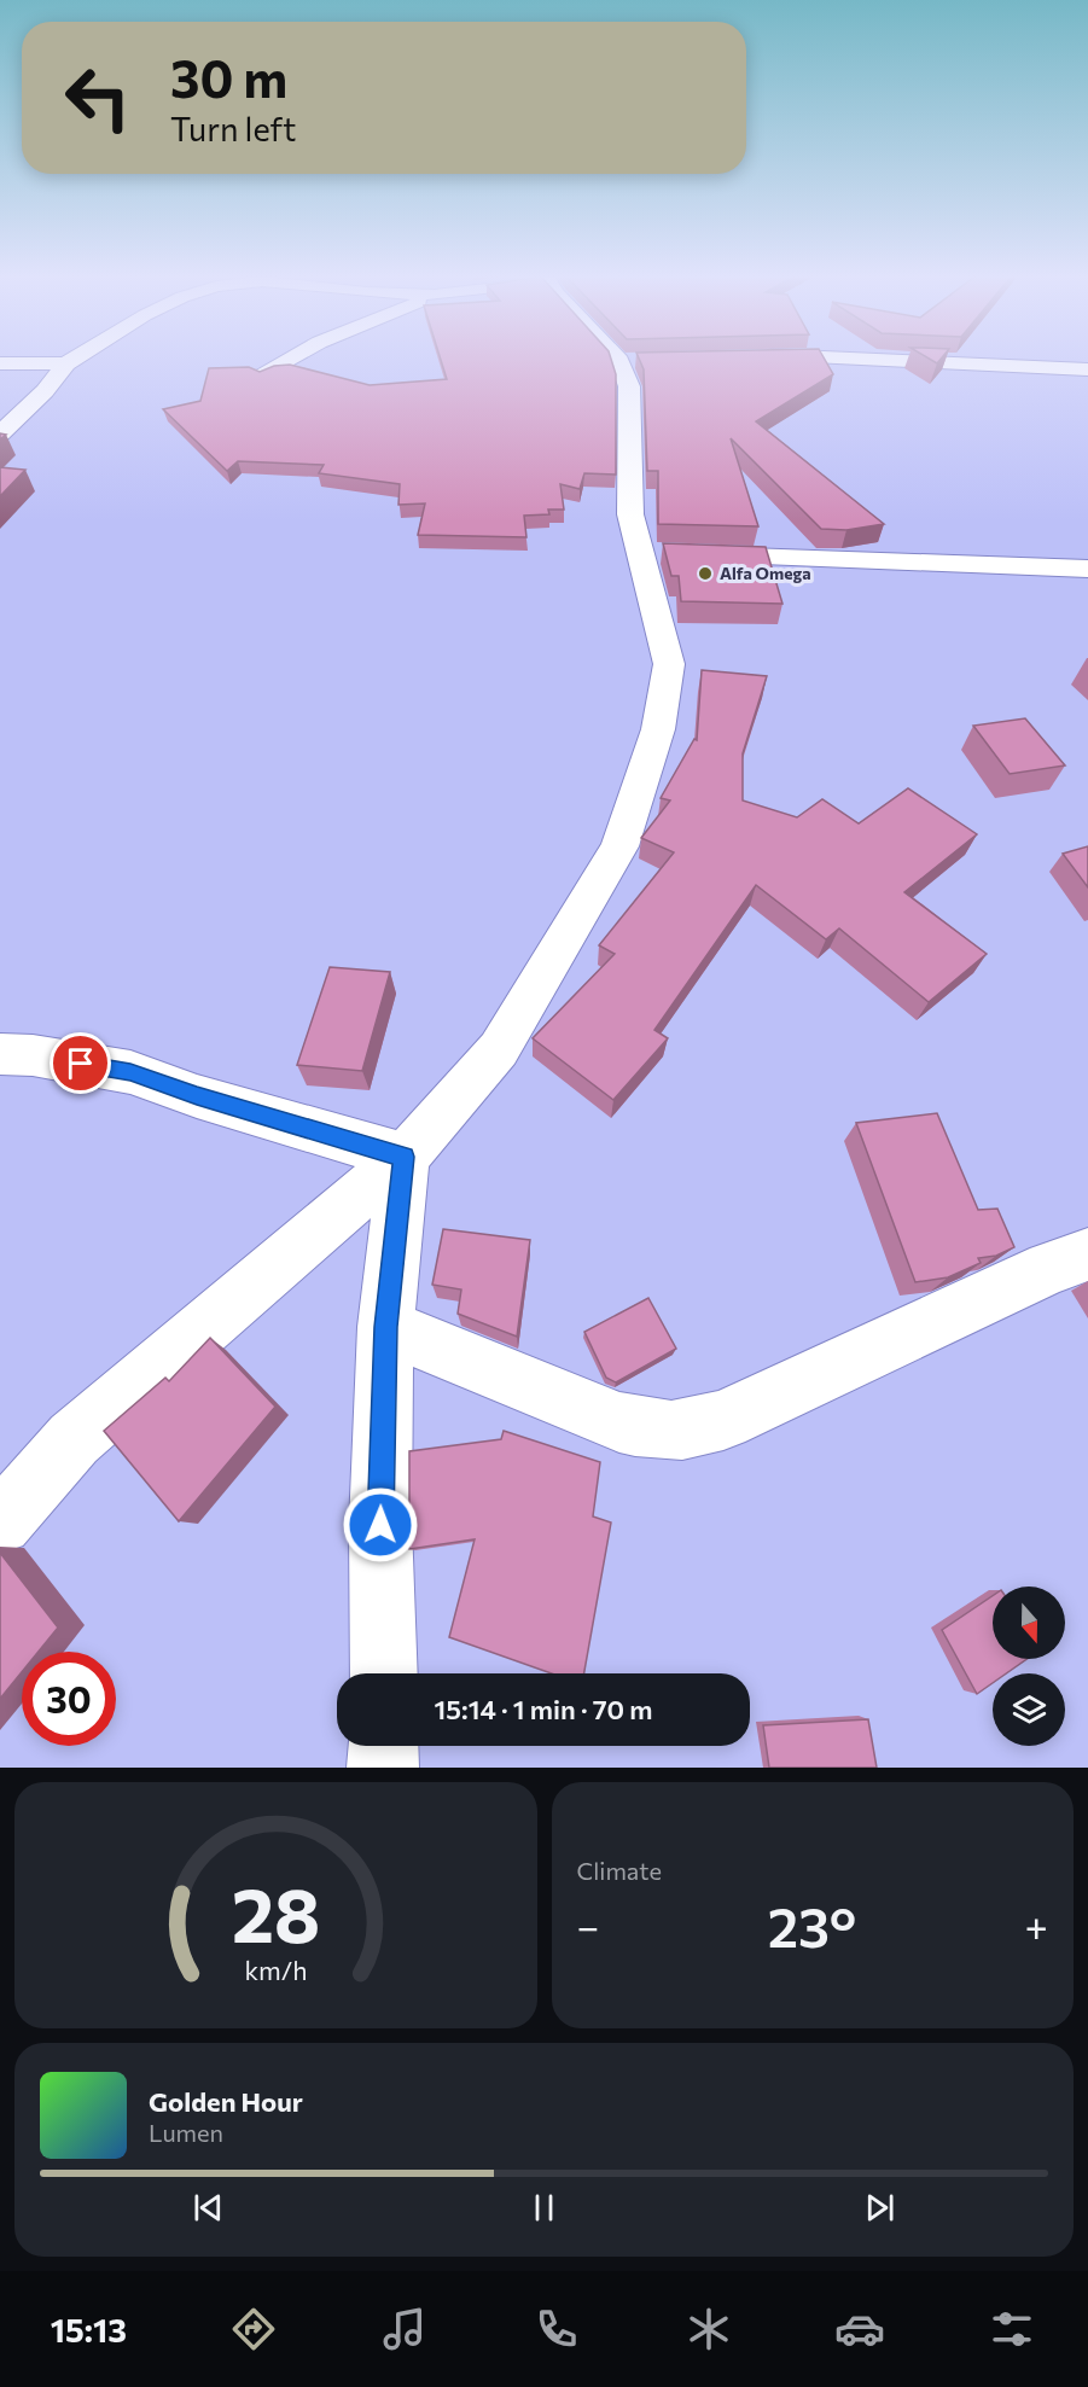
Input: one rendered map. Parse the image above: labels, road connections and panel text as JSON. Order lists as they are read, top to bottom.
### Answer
{
  "places": ["Alfa Omega"],
  "north": "bottom",
  "page": {
    "turn": ["30 m", "Turn left"],
    "limit": "30",
    "trip": "15:14 · 1 min · 70 m",
    "tile": "Climate",
    "heat": ["−", "23°", "+"],
    "song": ["Golden Hour", "Lumen"],
    "tabs": "15:13",
    "gauge": ["28", "km/h"]
  }
}
